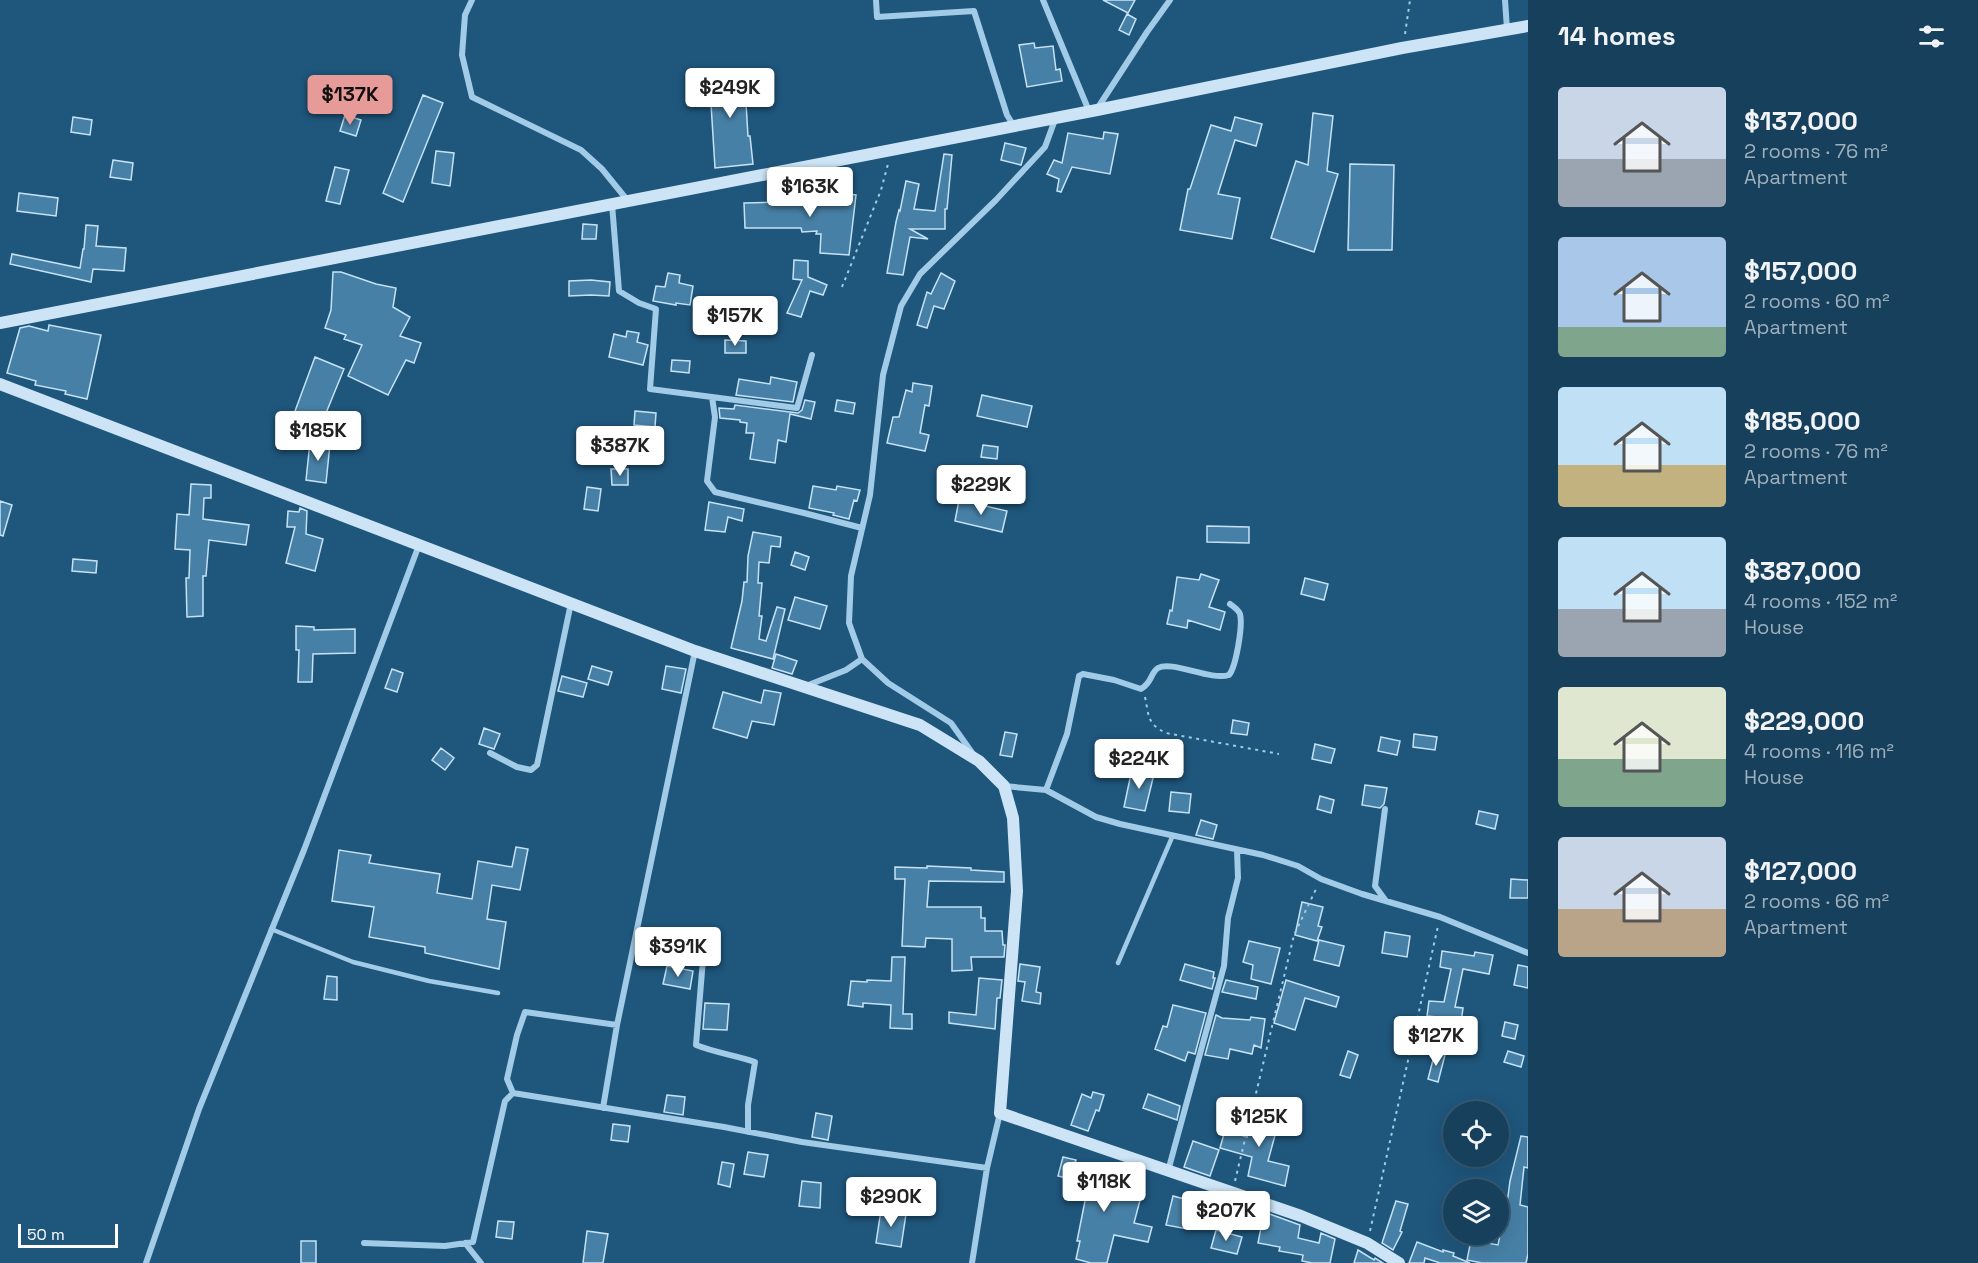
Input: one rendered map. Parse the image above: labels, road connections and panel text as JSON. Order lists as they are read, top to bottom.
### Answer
{
  "scale_bar": "50 m",
  "page": {
    "heading": "14 homes",
    "price": [
      "$249K",
      "$137K",
      "$163K",
      "$157K",
      "$185K",
      "$387K",
      "$229K",
      "$224K",
      "$391K",
      "$127K",
      "$125K",
      "$118K",
      "$290K",
      "$207K"
    ],
    "list": [
      {
        "name": "$137,000",
        "note": "2 rooms · 76 m² · Apartment"
      },
      {
        "name": "$157,000",
        "note": "2 rooms · 60 m² · Apartment"
      },
      {
        "name": "$185,000",
        "note": "2 rooms · 76 m² · Apartment"
      },
      {
        "name": "$387,000",
        "note": "4 rooms · 152 m² · House"
      },
      {
        "name": "$229,000",
        "note": "4 rooms · 116 m² · House"
      },
      {
        "name": "$127,000",
        "note": "2 rooms · 66 m² · Apartment"
      }
    ],
    "scale": "50 m"
  }
}
